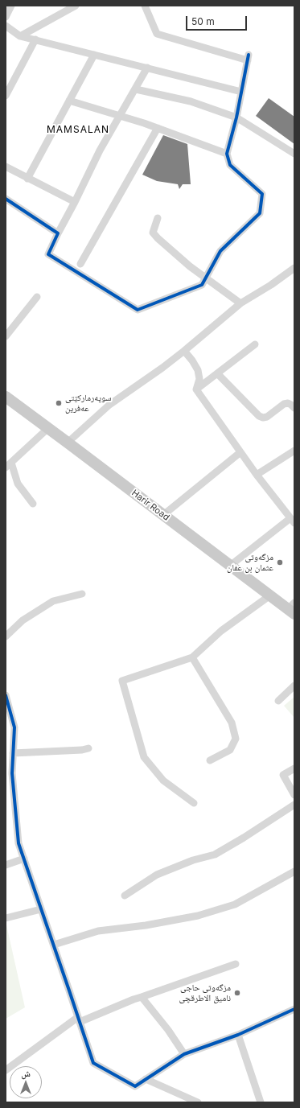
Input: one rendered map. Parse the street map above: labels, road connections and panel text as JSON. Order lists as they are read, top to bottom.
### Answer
{
  "streets": {
    "main road": ["Harir Road"]
  },
  "districts": ["MAMSALAN"],
  "places": ["سوپەرمارکێتی عەفرین", "مزگەوتی عثمان بن عفان", "مزگەوتی حاجی نامیق الاطرقچی"],
  "scale_bar": "50 m",
  "north": "top"
}
